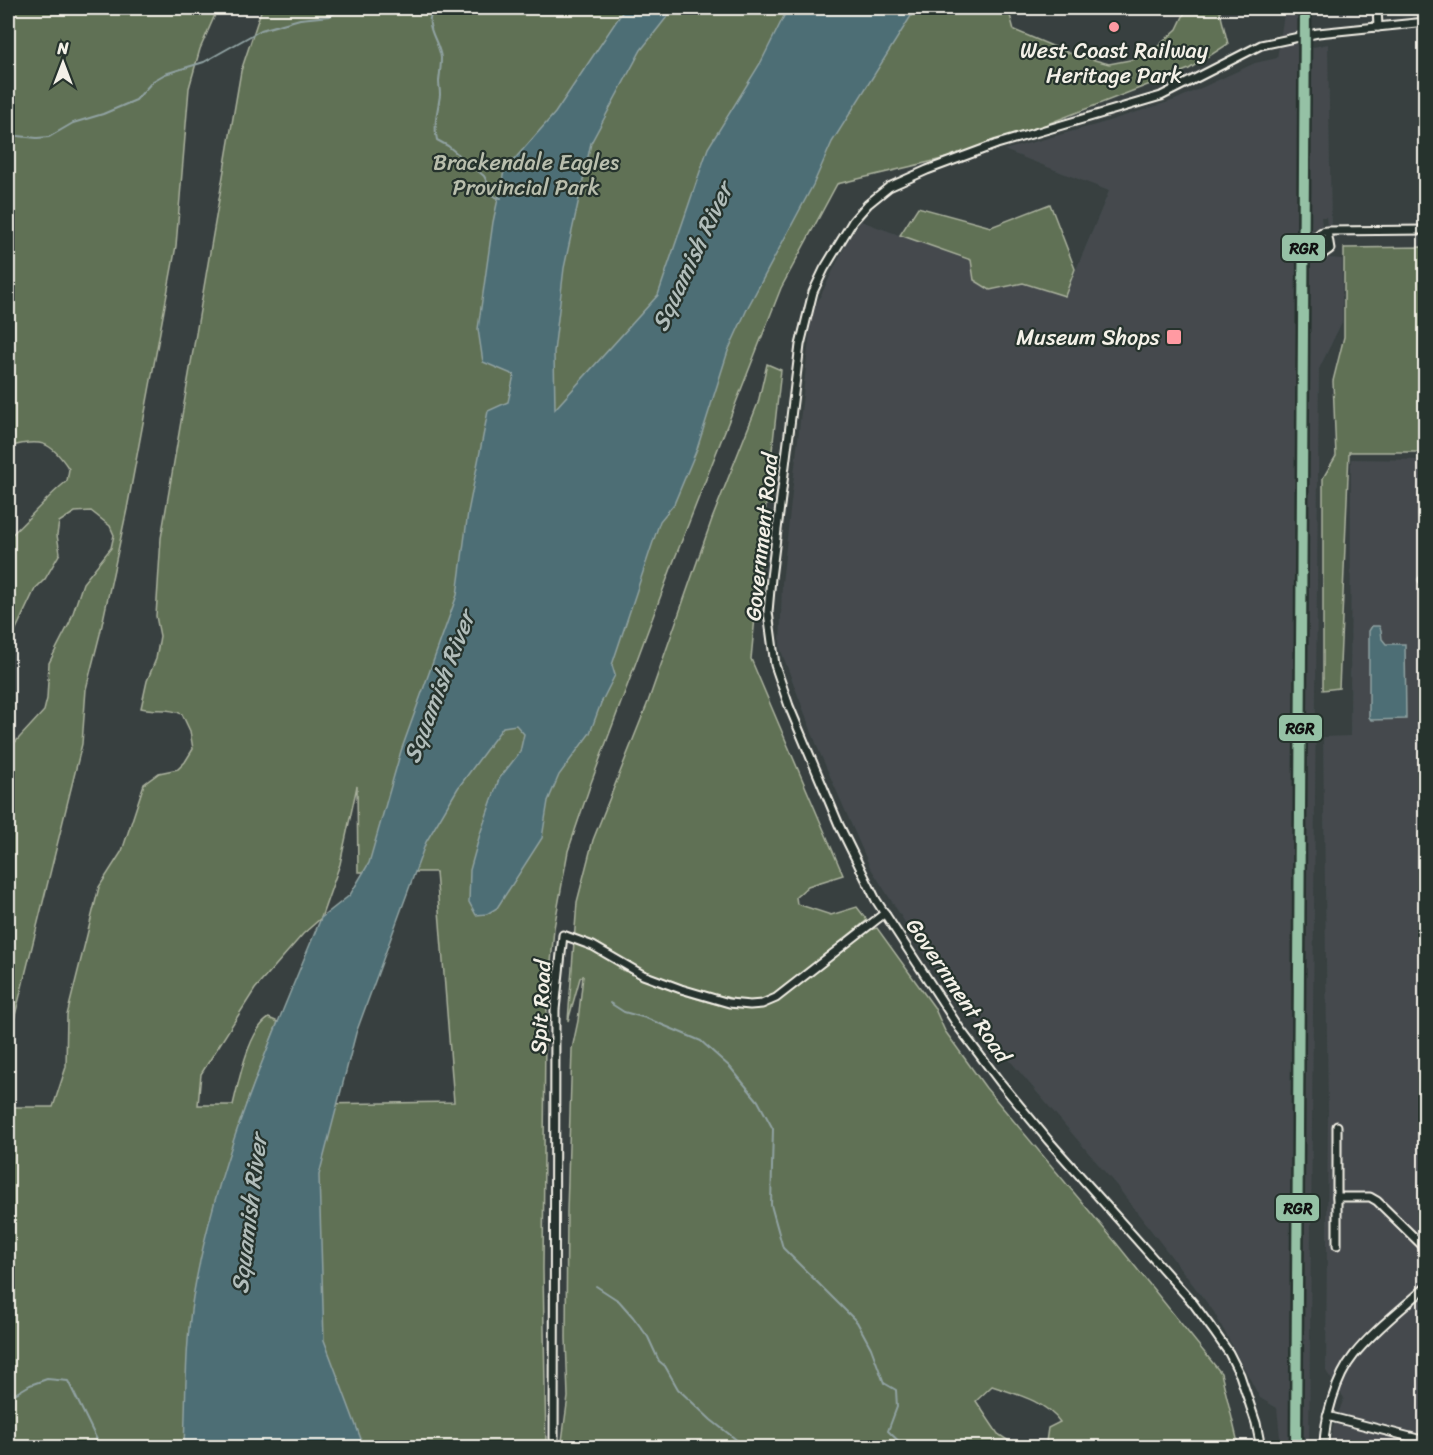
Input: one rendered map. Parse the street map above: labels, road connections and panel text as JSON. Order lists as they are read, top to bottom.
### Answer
{
  "streets": {
    "street": ["Government Road", "Spit Road"]
  },
  "crossings": [
    ["Government Road", "Spit Road"]
  ],
  "water": ["Squamish River"],
  "parks": ["Brackendale Eagles Provincial Park"],
  "places": {
    "other": ["West Coast Railway Heritage Park"],
    "transit": ["Museum Shops"]
  },
  "lines": ["transit line RGR"],
  "north": "top"
}
